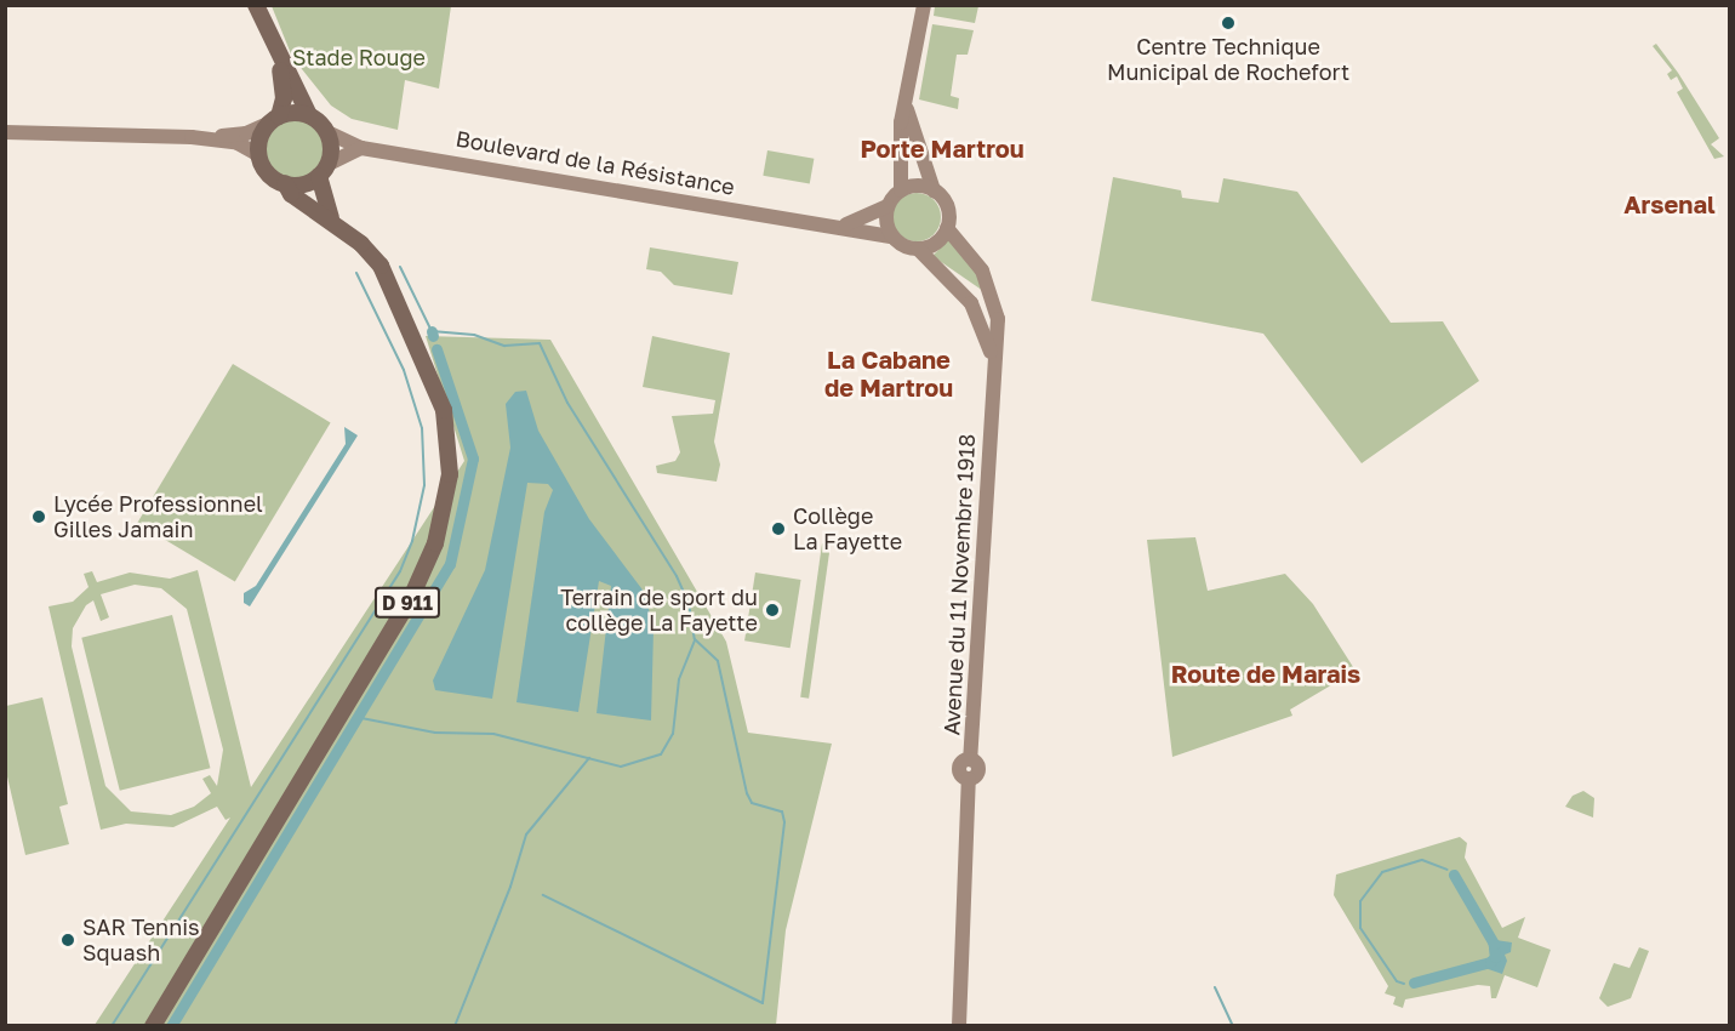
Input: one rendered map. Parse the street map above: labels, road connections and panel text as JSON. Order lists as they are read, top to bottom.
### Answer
{
  "streets": {
    "main road": ["Boulevard de la Résistance", "Avenue du 11 Novembre 1918", "D 911"]
  },
  "crossings": [
    ["Boulevard de la Résistance", "Avenue du 11 Novembre 1918"],
    ["Boulevard de la Résistance", "D 911"]
  ],
  "districts": [
    "Porte Martrou",
    "Arsenal",
    "La Cabane de Martrou",
    "Route de Marais"
  ],
  "parks": ["Stade Rouge"],
  "places": [
    "Centre Technique Municipal de Rochefort",
    "Lycée Professionnel Gilles Jamain",
    "Collège La Fayette",
    "Terrain de sport du collège La Fayette",
    "SAR Tennis Squash"
  ]
}
